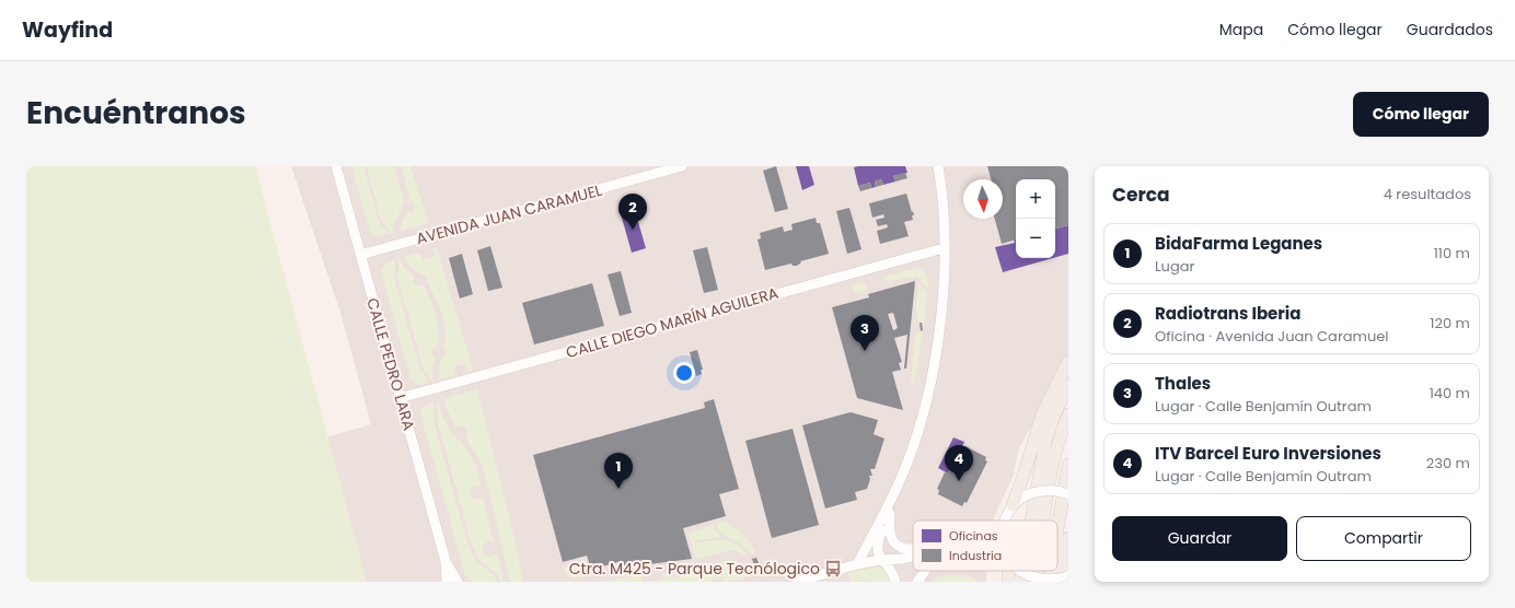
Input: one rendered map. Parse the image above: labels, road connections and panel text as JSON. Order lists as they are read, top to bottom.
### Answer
{
  "streets": {
    "street": ["AVENIDA JUAN CARAMUEL", "CALLE DIEGO MARÍN AGUILERA", "CALLE PEDRO LARA"]
  },
  "crossings": [
    ["AVENIDA JUAN CARAMUEL", "CALLE PEDRO LARA"],
    ["CALLE DIEGO MARÍN AGUILERA", "CALLE PEDRO LARA"]
  ],
  "places": {
    "bus stop": ["Ctra. M425 - Parque Tecnólogico"]
  },
  "legend": ["Oficinas", "Industria"],
  "north": "bottom",
  "page": {
    "header": "Wayfind",
    "nav": ["Mapa", "Cómo llegar", "Guardados"],
    "title": "Encuéntranos",
    "buttons": [
      "Cómo llegar",
      ["Guardar", "Compartir"]
    ],
    "heading": ["Cerca", "4 resultados"],
    "map_buttons": ["+", "−"],
    "pins": [
      "2",
      "3",
      "4",
      "1"
    ],
    "list": [
      {
        "mark": "1",
        "name": "BidaFarma Leganes",
        "note": "Lugar",
        "value": "110 m"
      },
      {
        "mark": "2",
        "name": "Radiotrans Iberia",
        "note": "Oficina · Avenida Juan Caramuel",
        "value": "120 m"
      },
      {
        "mark": "3",
        "name": "Thales",
        "note": "Lugar · Calle Benjamín Outram",
        "value": "140 m"
      },
      {
        "mark": "4",
        "name": "ITV Barcel Euro Inversiones",
        "note": "Lugar · Calle Benjamín Outram",
        "value": "230 m"
      }
    ]
  }
}
